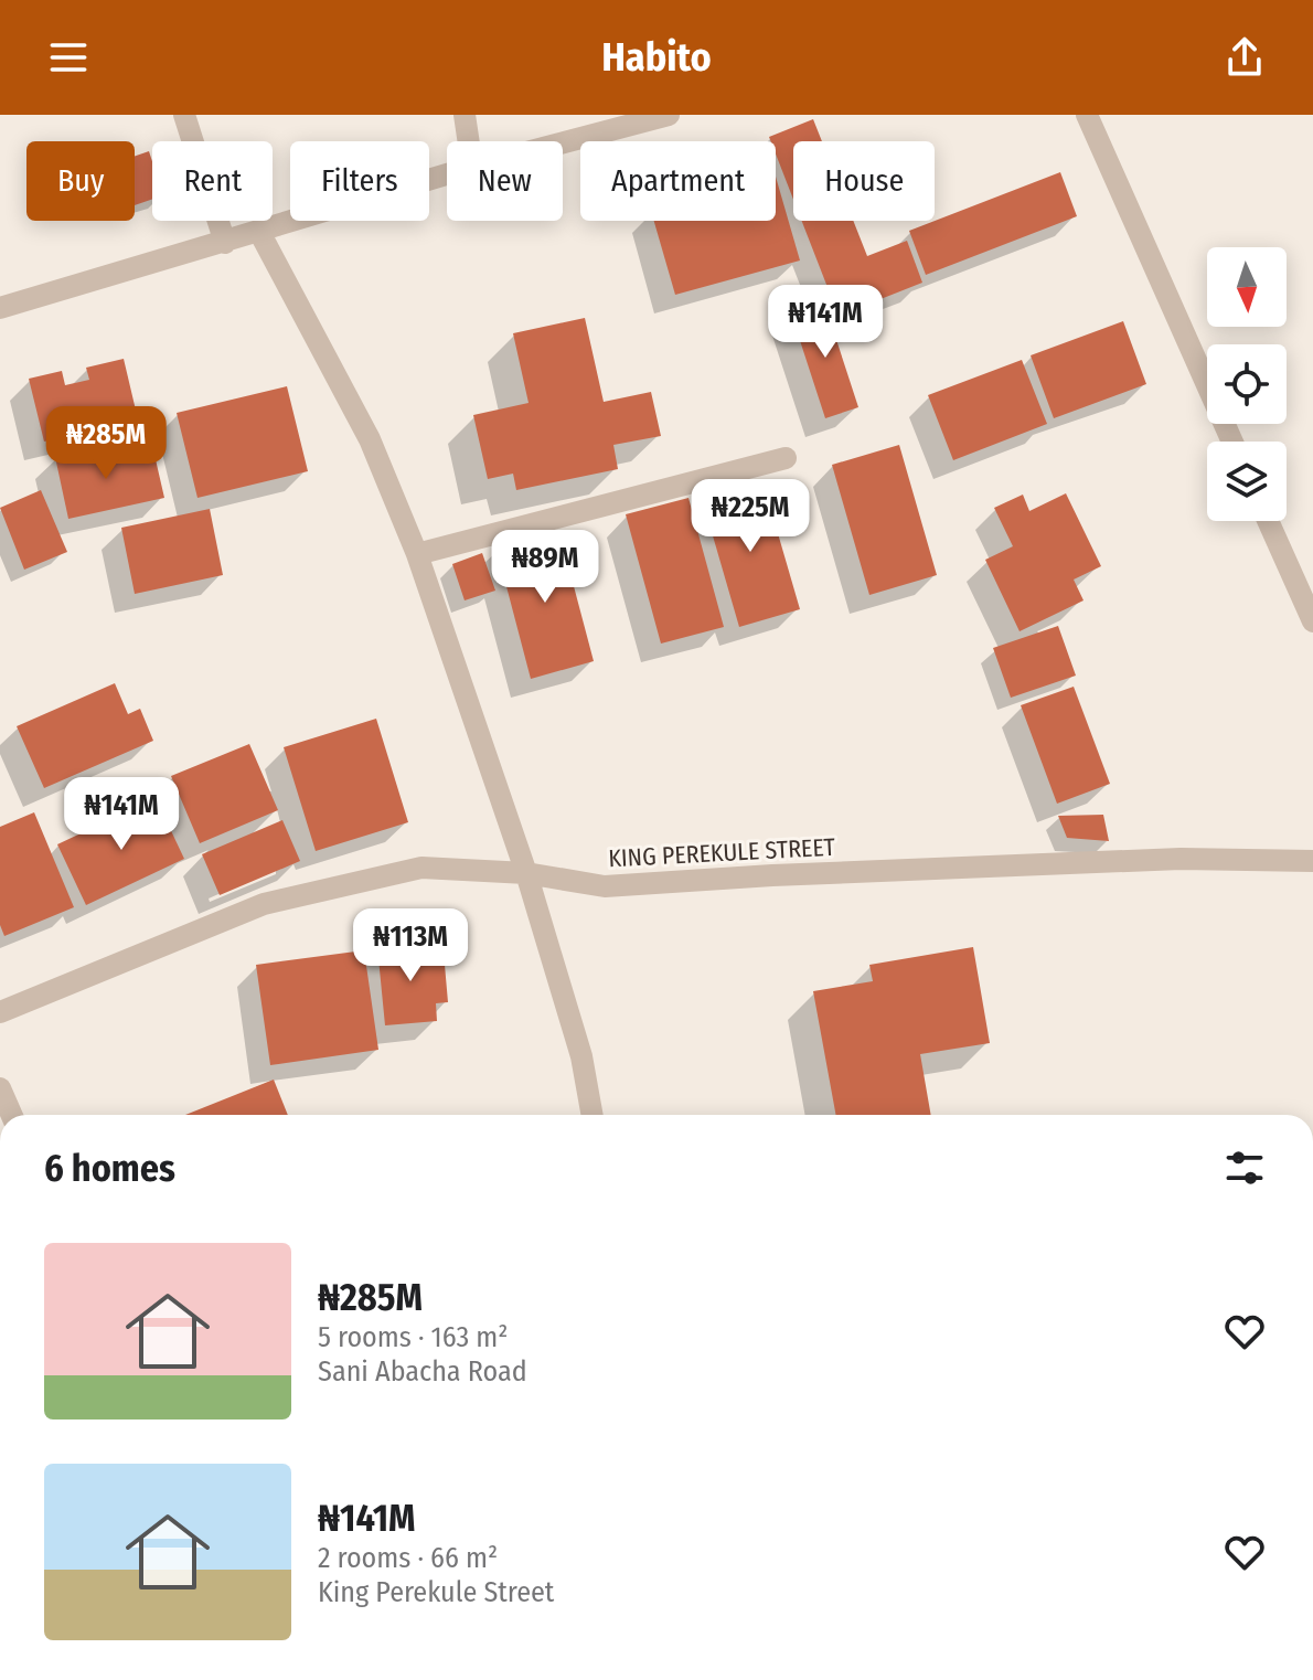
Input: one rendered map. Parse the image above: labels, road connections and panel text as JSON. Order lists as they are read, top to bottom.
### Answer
{
  "streets": {
    "street": ["KING PEREKULE STREET"]
  },
  "north": "bottom",
  "page": {
    "header": "Habito",
    "chip": [
      "Buy",
      "Rent",
      "Filters",
      "New",
      "Apartment",
      "House"
    ],
    "price": [
      "₦141M",
      "₦285M",
      "₦225M",
      "₦89M",
      "₦141M",
      "₦113M"
    ],
    "heading": "6 homes",
    "list": [
      {
        "name": "₦285M",
        "note": "5 rooms · 163 m² · Sani Abacha Road"
      },
      {
        "name": "₦141M",
        "note": "2 rooms · 66 m² · King Perekule Street"
      }
    ]
  }
}
